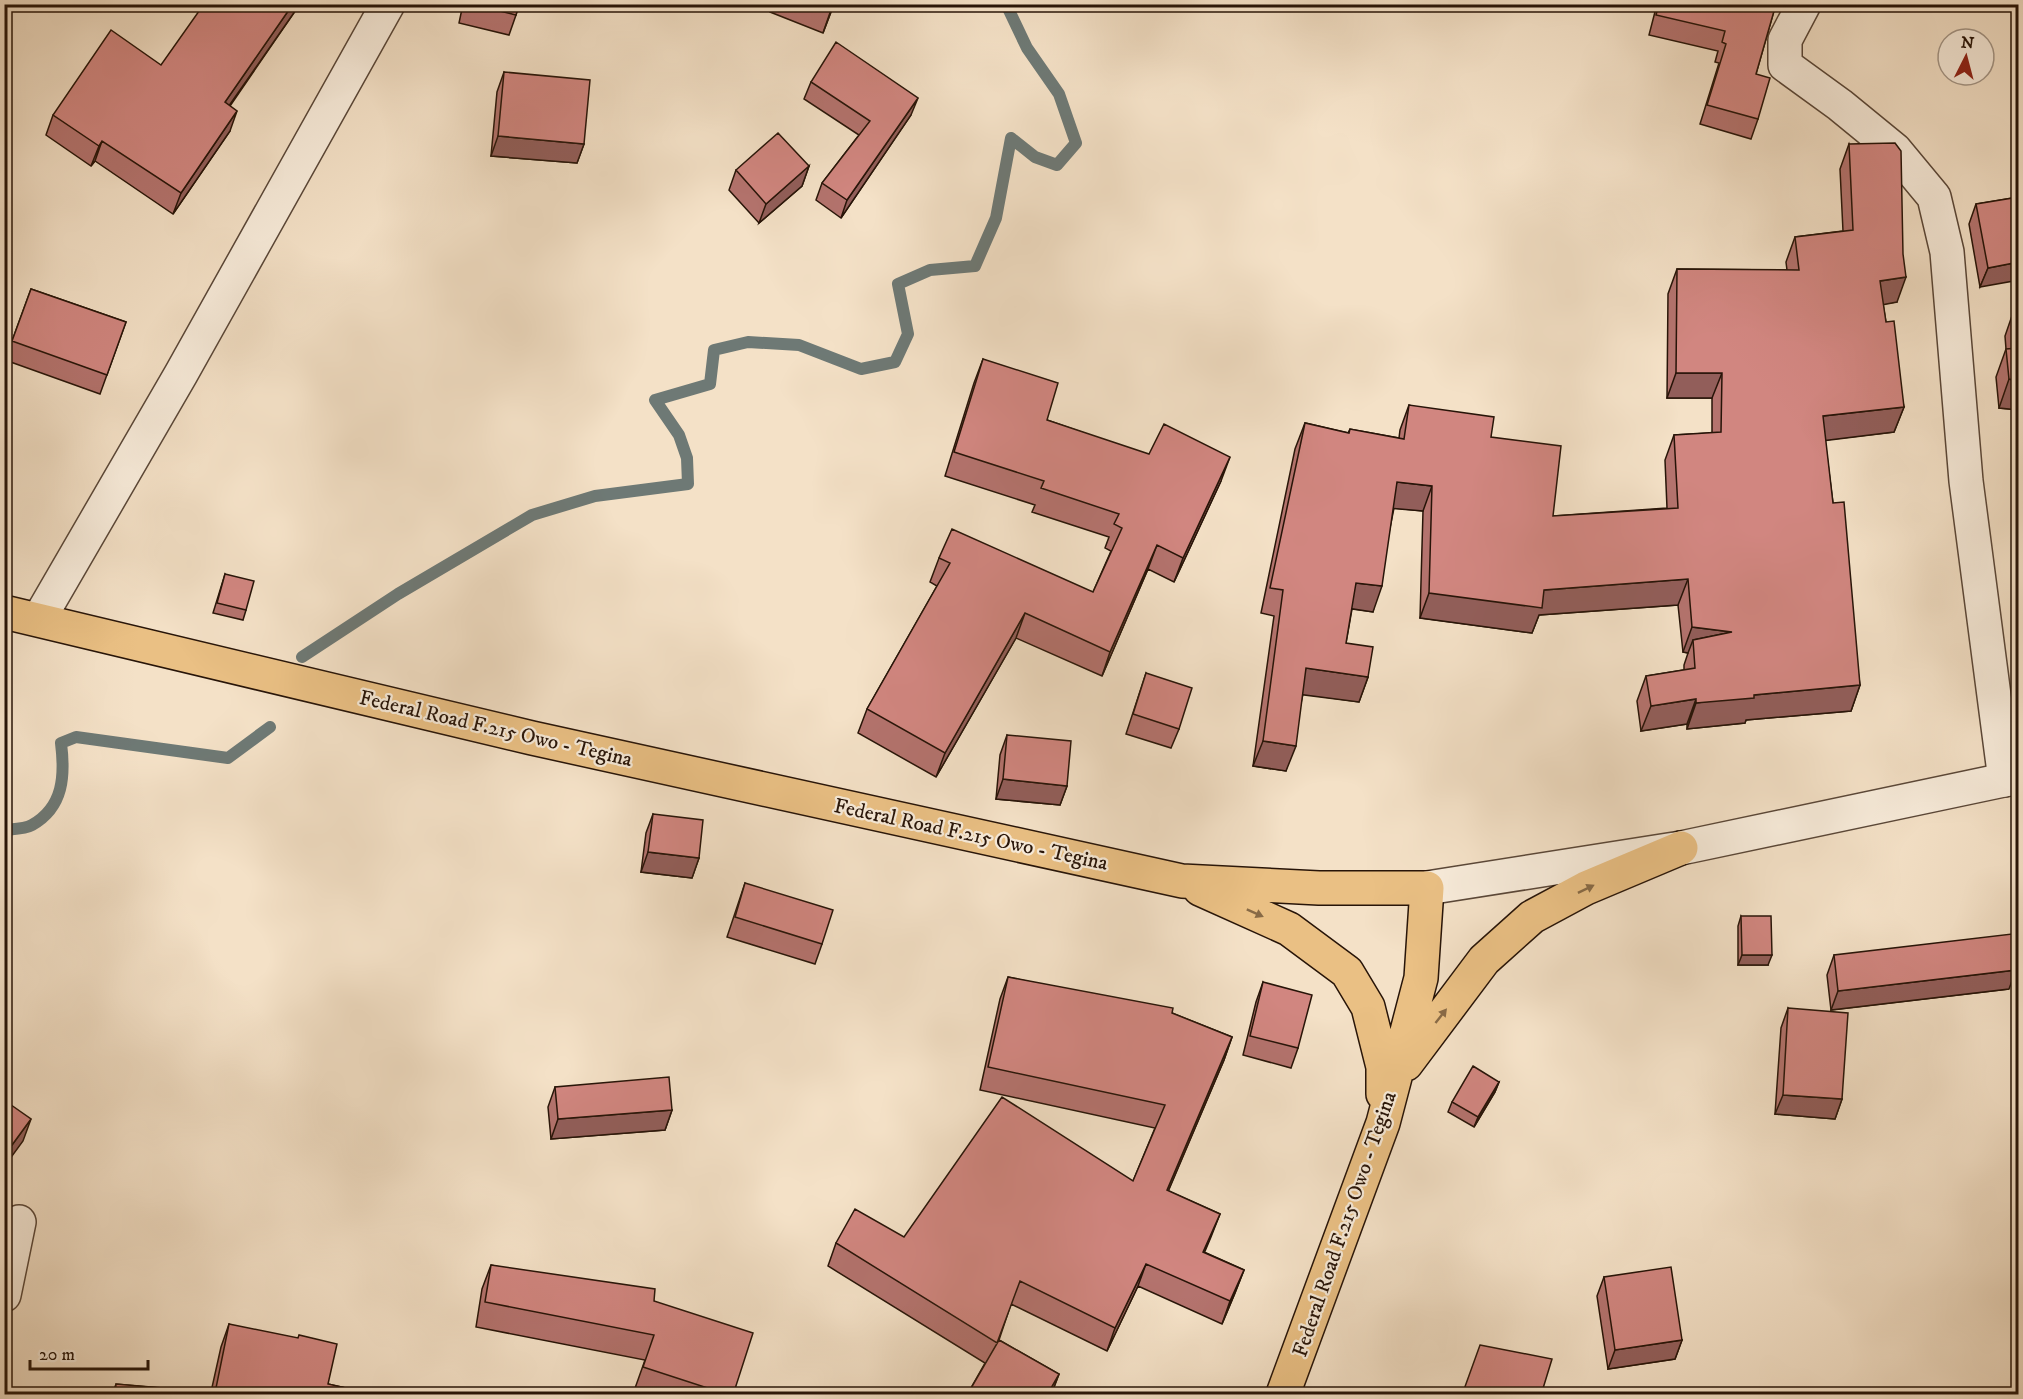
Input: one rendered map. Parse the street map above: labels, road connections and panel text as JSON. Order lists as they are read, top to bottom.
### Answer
{
  "streets": {
    "main road": ["Federal Road F.215 Owo - Tegina"]
  },
  "scale_bar": "20 m",
  "north": "top"
}
